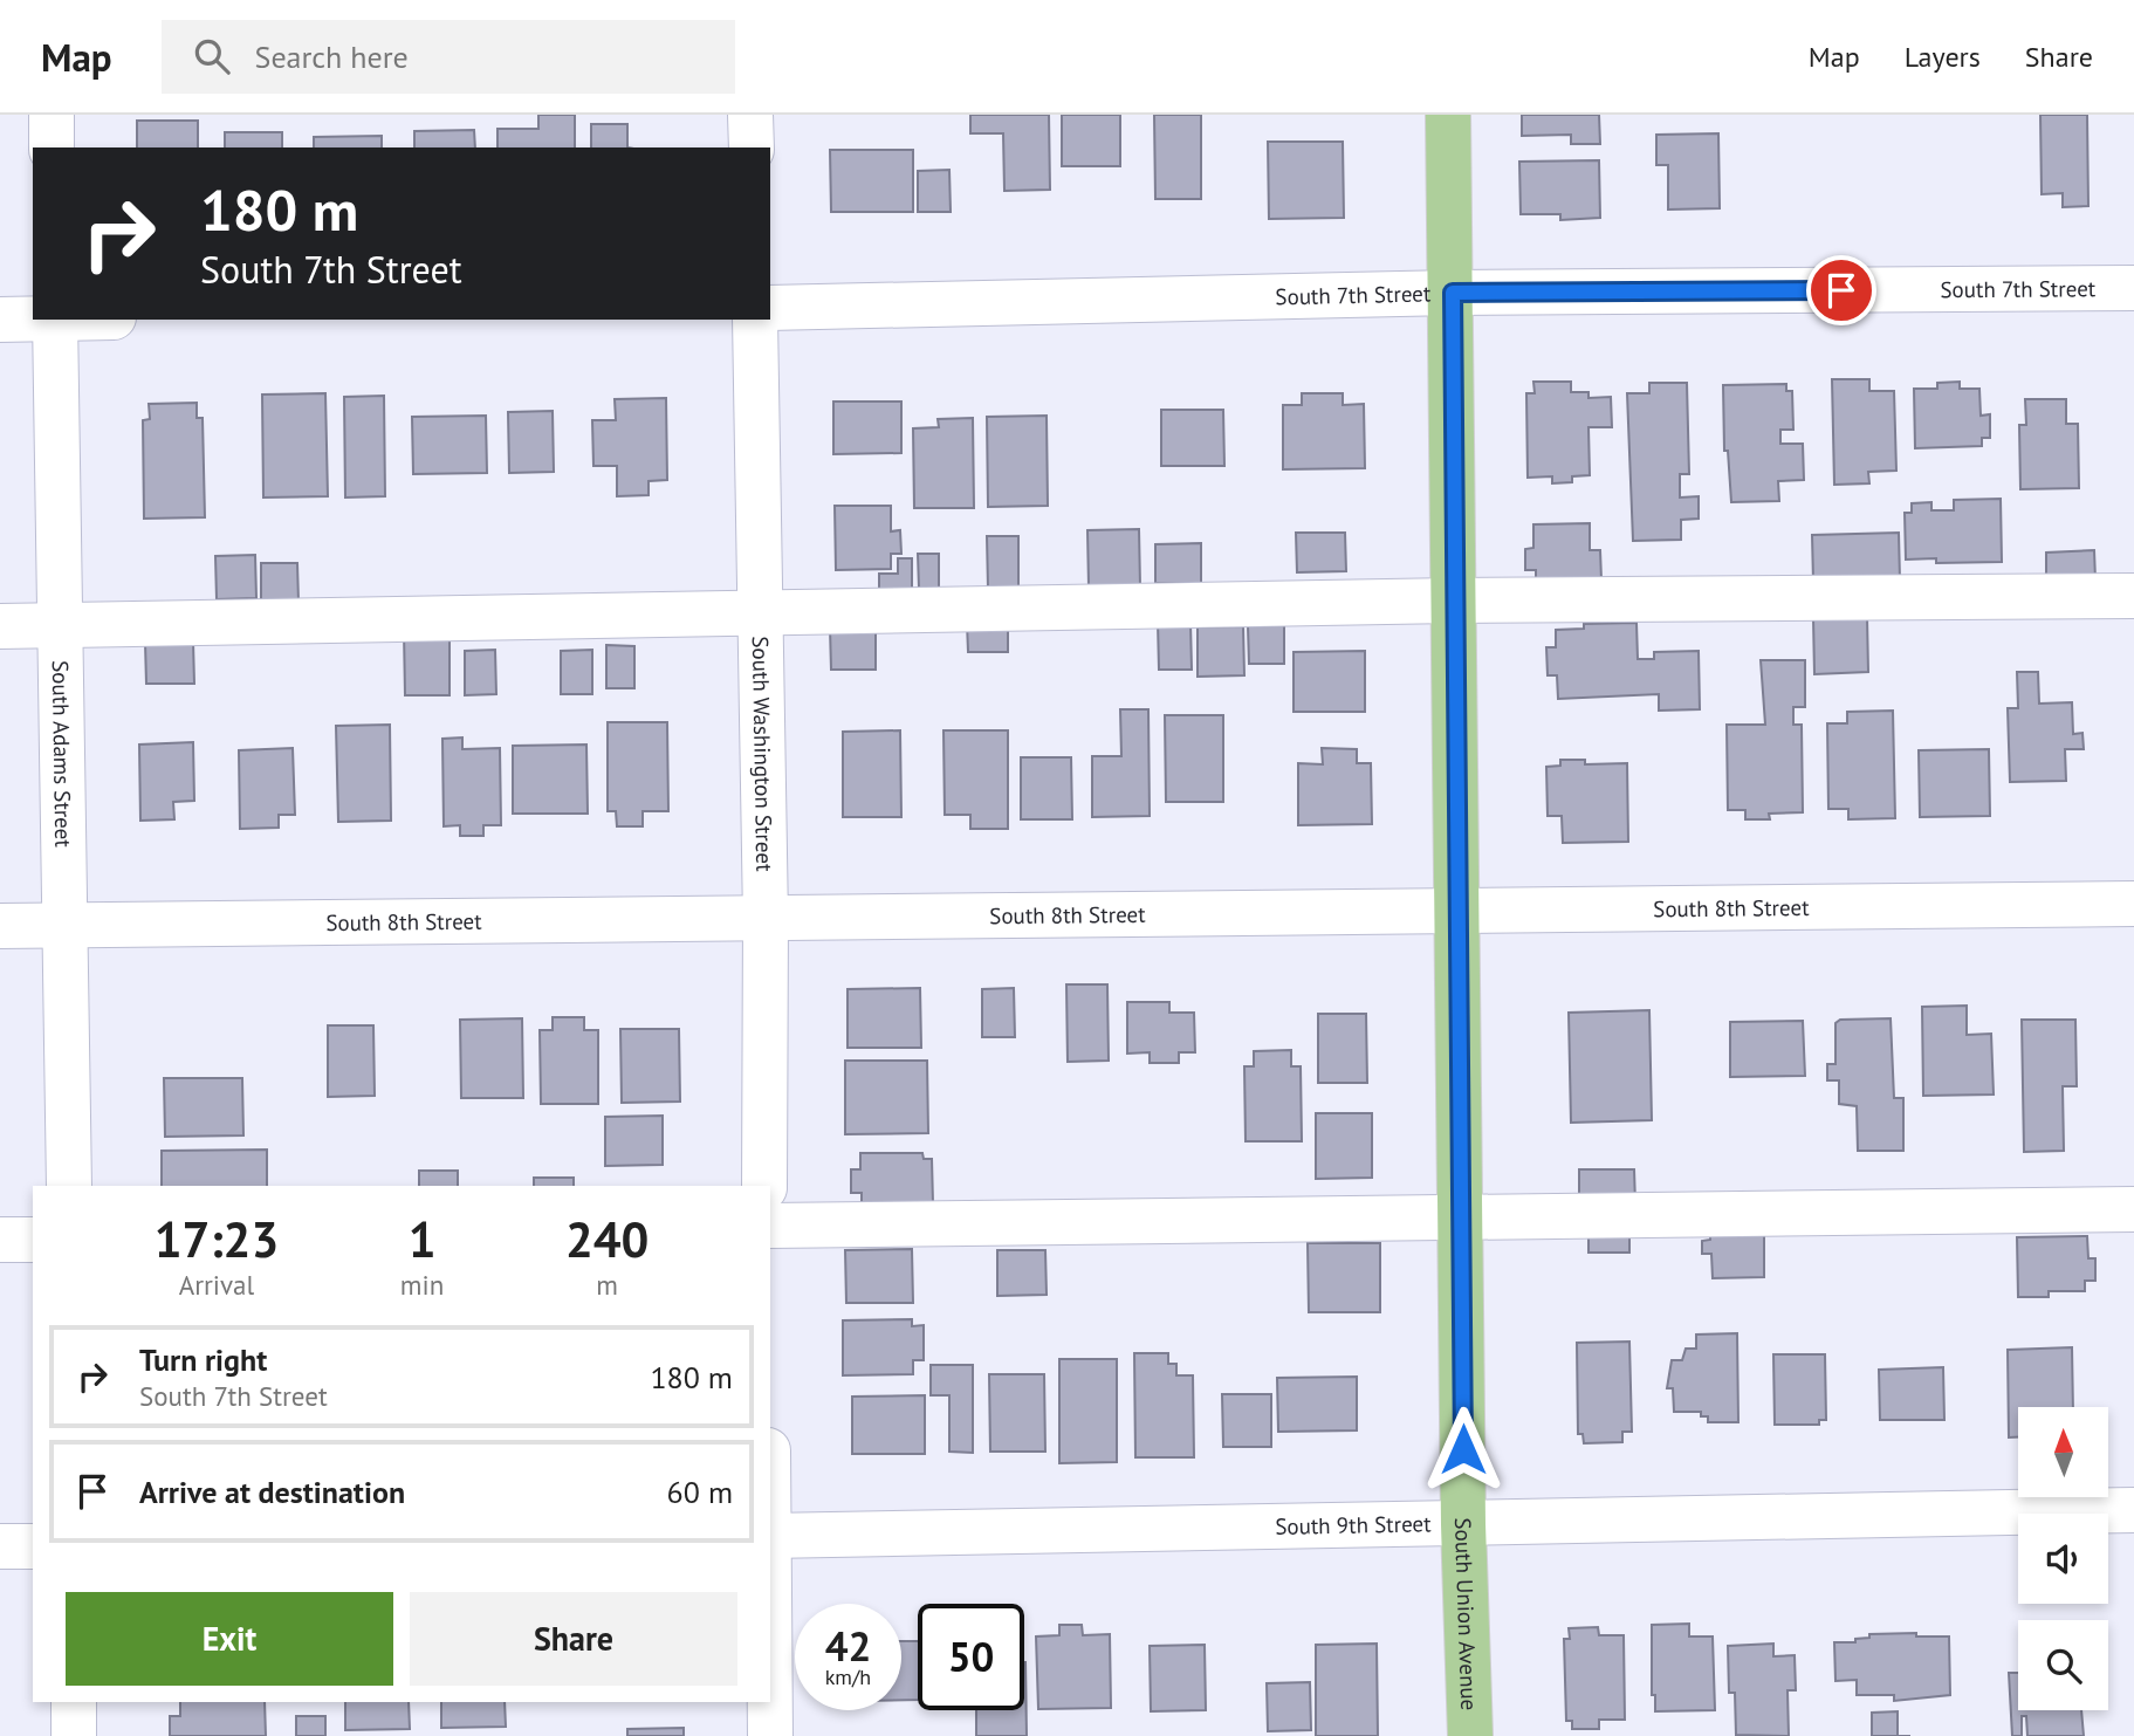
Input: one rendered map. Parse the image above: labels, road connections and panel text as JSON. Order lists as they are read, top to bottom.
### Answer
{
  "streets": {
    "main road": ["South Union Avenue"],
    "street": [
      "South 7th Street",
      "South Adams Street",
      "South Washington Street",
      "South 8th Street",
      "South 9th Street"
    ]
  },
  "crossings": [
    ["South 7th Street", "South Union Avenue"],
    ["South Adams Street", "South 8th Street"],
    ["South Washington Street", "South 8th Street"],
    ["South 8th Street", "South Union Avenue"],
    ["South 9th Street", "South Union Avenue"]
  ],
  "north": "top",
  "page": {
    "header": "Map",
    "search": "Search here",
    "nav": ["Map", "Layers", "Share"],
    "turn": ["180 m", "South 7th Street"],
    "eta": [
      "17:23",
      "Arrival",
      "1",
      "min",
      "240",
      "m"
    ],
    "list": [
      {
        "name": "Turn right",
        "note": "South 7th Street",
        "value": "180 m"
      },
      {
        "name": "Arrive at destination",
        "value": "60 m"
      }
    ],
    "buttons": ["Exit", "Share"],
    "speed": "42 km/h",
    "limit": "50"
  }
}
